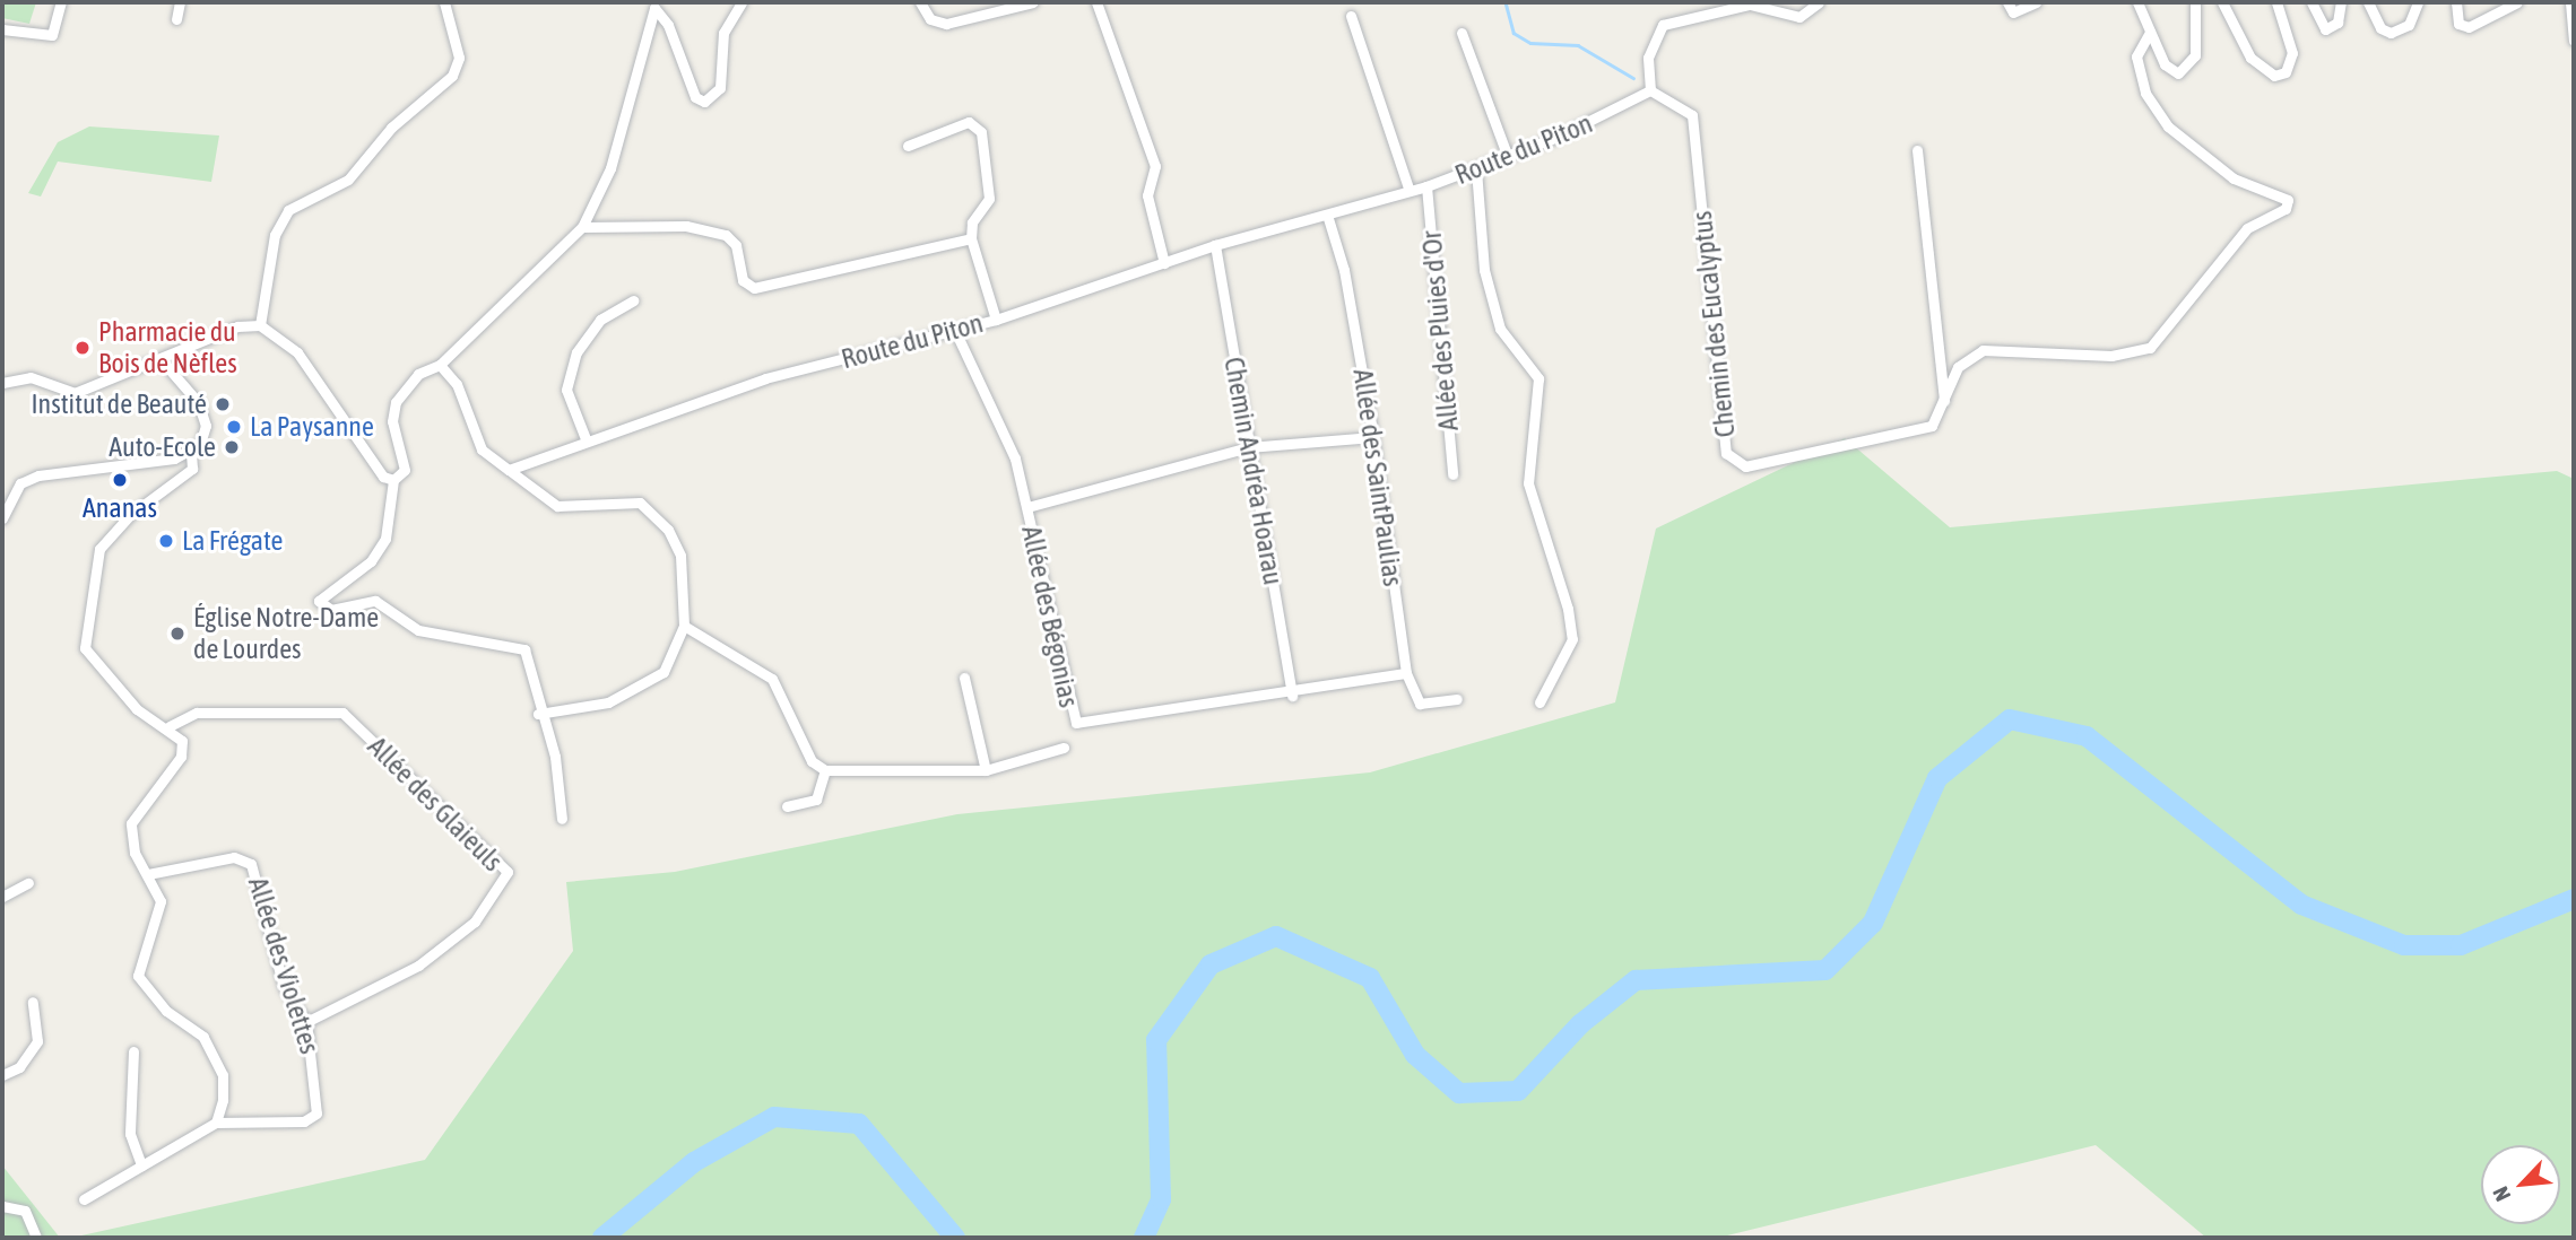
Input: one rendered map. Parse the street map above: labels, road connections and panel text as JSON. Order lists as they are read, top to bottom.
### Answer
{
  "streets": {
    "street": [
      "Route du Piton",
      "Chemin des Eucalyptus",
      "Allée des Pluies d'Or",
      "Chemin Andréa Hoarau",
      "Allée des SaintPaulias",
      "Allée des Bégonias",
      "Allée des Glaieuls",
      "Allée des Violettes"
    ]
  },
  "crossings": [
    ["Route du Piton", "Chemin des Eucalyptus"],
    ["Route du Piton", "Allée des Pluies d'Or"],
    ["Route du Piton", "Chemin Andréa Hoarau"],
    ["Route du Piton", "Allée des SaintPaulias"],
    ["Route du Piton", "Allée des Bégonias"],
    ["Chemin Andréa Hoarau", "Allée des Bégonias"],
    ["Allée des SaintPaulias", "Allée des Bégonias"],
    ["Allée des Glaieuls", "Allée des Violettes"]
  ],
  "places": [
    "Pharmacie du Bois de Nèfles",
    "Institut de Beauté",
    "La Paysanne",
    "Auto-Ecole",
    "Ananas",
    "La Frégate",
    "Église Notre-Dame de Lourdes"
  ],
  "north": "bottom left"
}
